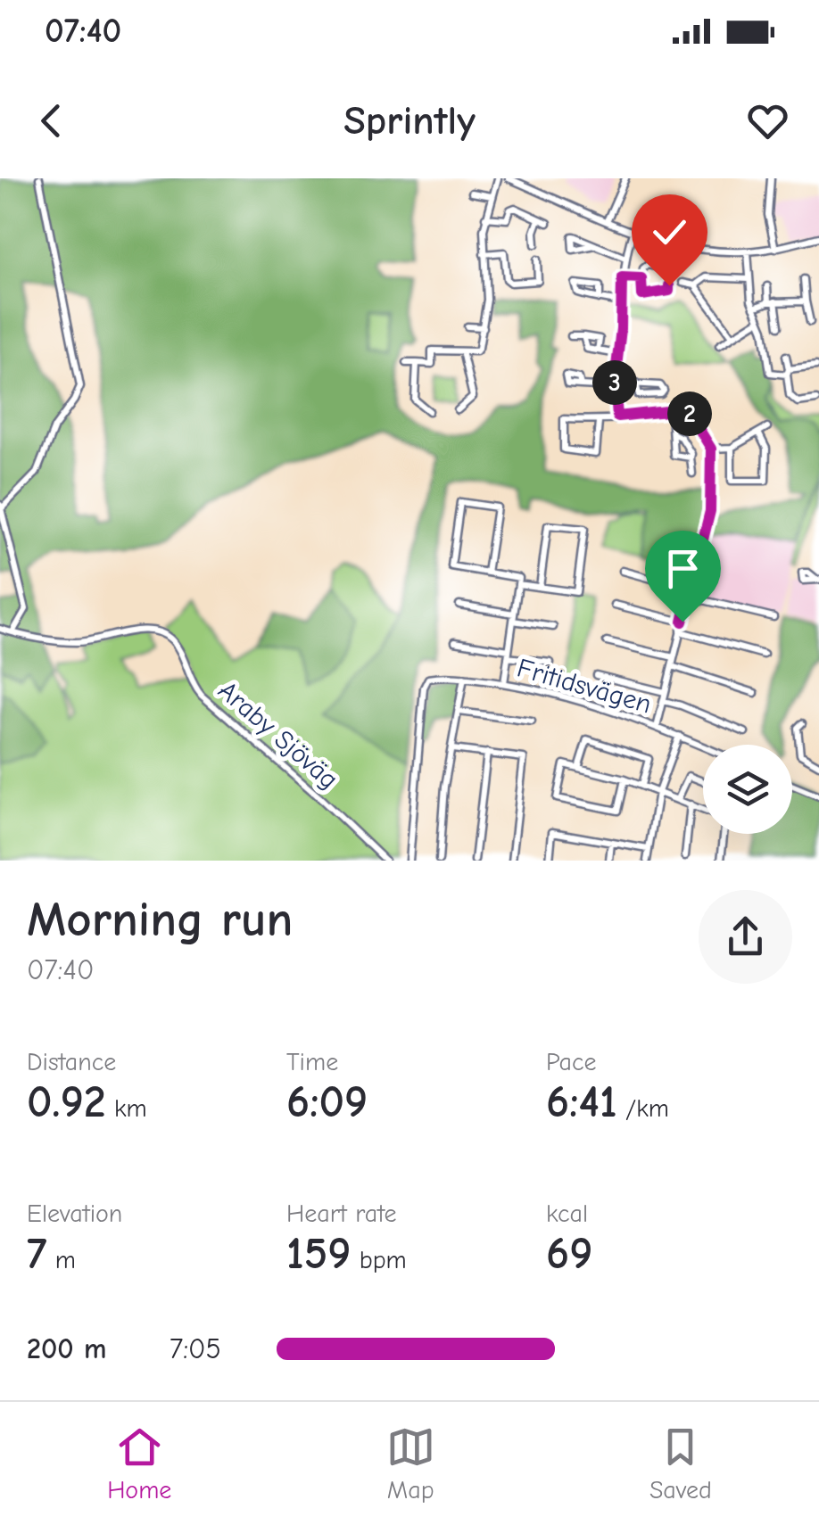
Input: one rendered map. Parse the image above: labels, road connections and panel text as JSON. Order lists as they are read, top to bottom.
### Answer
{
  "streets": {
    "street": ["Fritidsvägen", "Araby Sjöväg"]
  },
  "page": {
    "status": "07:40",
    "header": "Sprintly",
    "pins": ["3", "2"],
    "heading": ["Morning run", "07:40"],
    "stats": [
      ["Distance", "0.92 km"],
      ["Time", "6:09"],
      ["Pace", "6:41 /km"],
      ["Elevation", "7 m"],
      ["Heart rate", "159 bpm"],
      ["kcal", "69"]
    ],
    "list": [
      {
        "name": "200 m",
        "note": "7:05"
      }
    ],
    "tabs": ["Home", "Map", "Saved"]
  }
}
